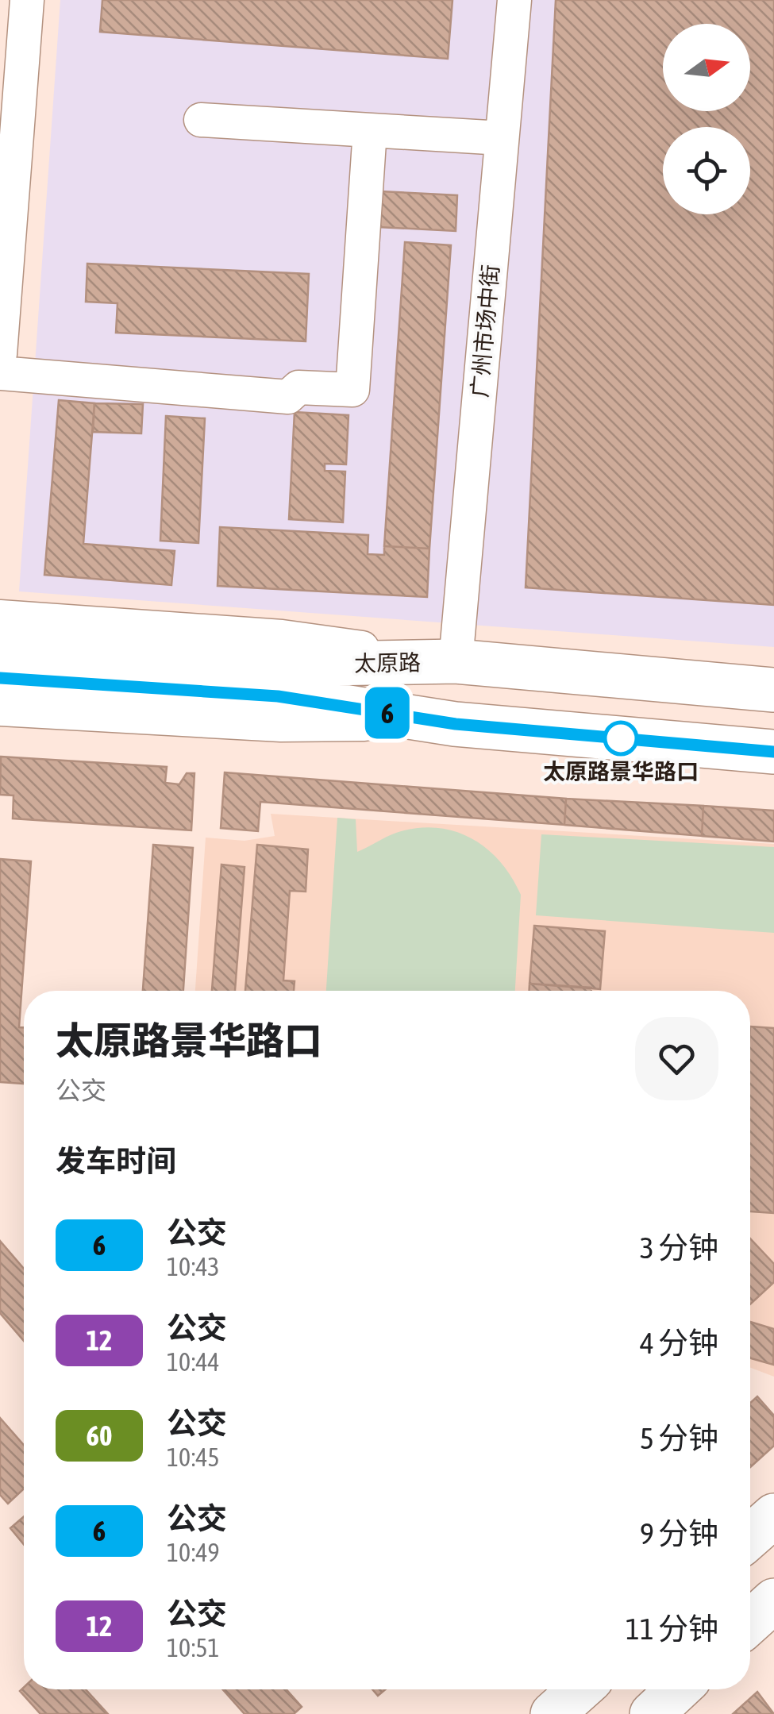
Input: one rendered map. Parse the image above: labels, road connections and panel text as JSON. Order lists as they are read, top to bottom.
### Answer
{
  "streets": {
    "main road": ["太原路"],
    "street": ["广州市场中街"]
  },
  "crossings": [
    ["广州市场中街", "太原路"]
  ],
  "places": ["太原路景华路口"],
  "lines": ["bus line 6"],
  "north": "right",
  "page": {
    "on_map": "6",
    "heading": [
      ["太原路景华路口", "公交"],
      "发车时间"
    ],
    "list": [
      {
        "mark": "6",
        "name": "公交",
        "note": "10:43",
        "value": "3 分钟"
      },
      {
        "mark": "12",
        "name": "公交",
        "note": "10:44",
        "value": "4 分钟"
      },
      {
        "mark": "60",
        "name": "公交",
        "note": "10:45",
        "value": "5 分钟"
      },
      {
        "mark": "6",
        "name": "公交",
        "note": "10:49",
        "value": "9 分钟"
      },
      {
        "mark": "12",
        "name": "公交",
        "note": "10:51",
        "value": "11 分钟"
      }
    ]
  }
}
